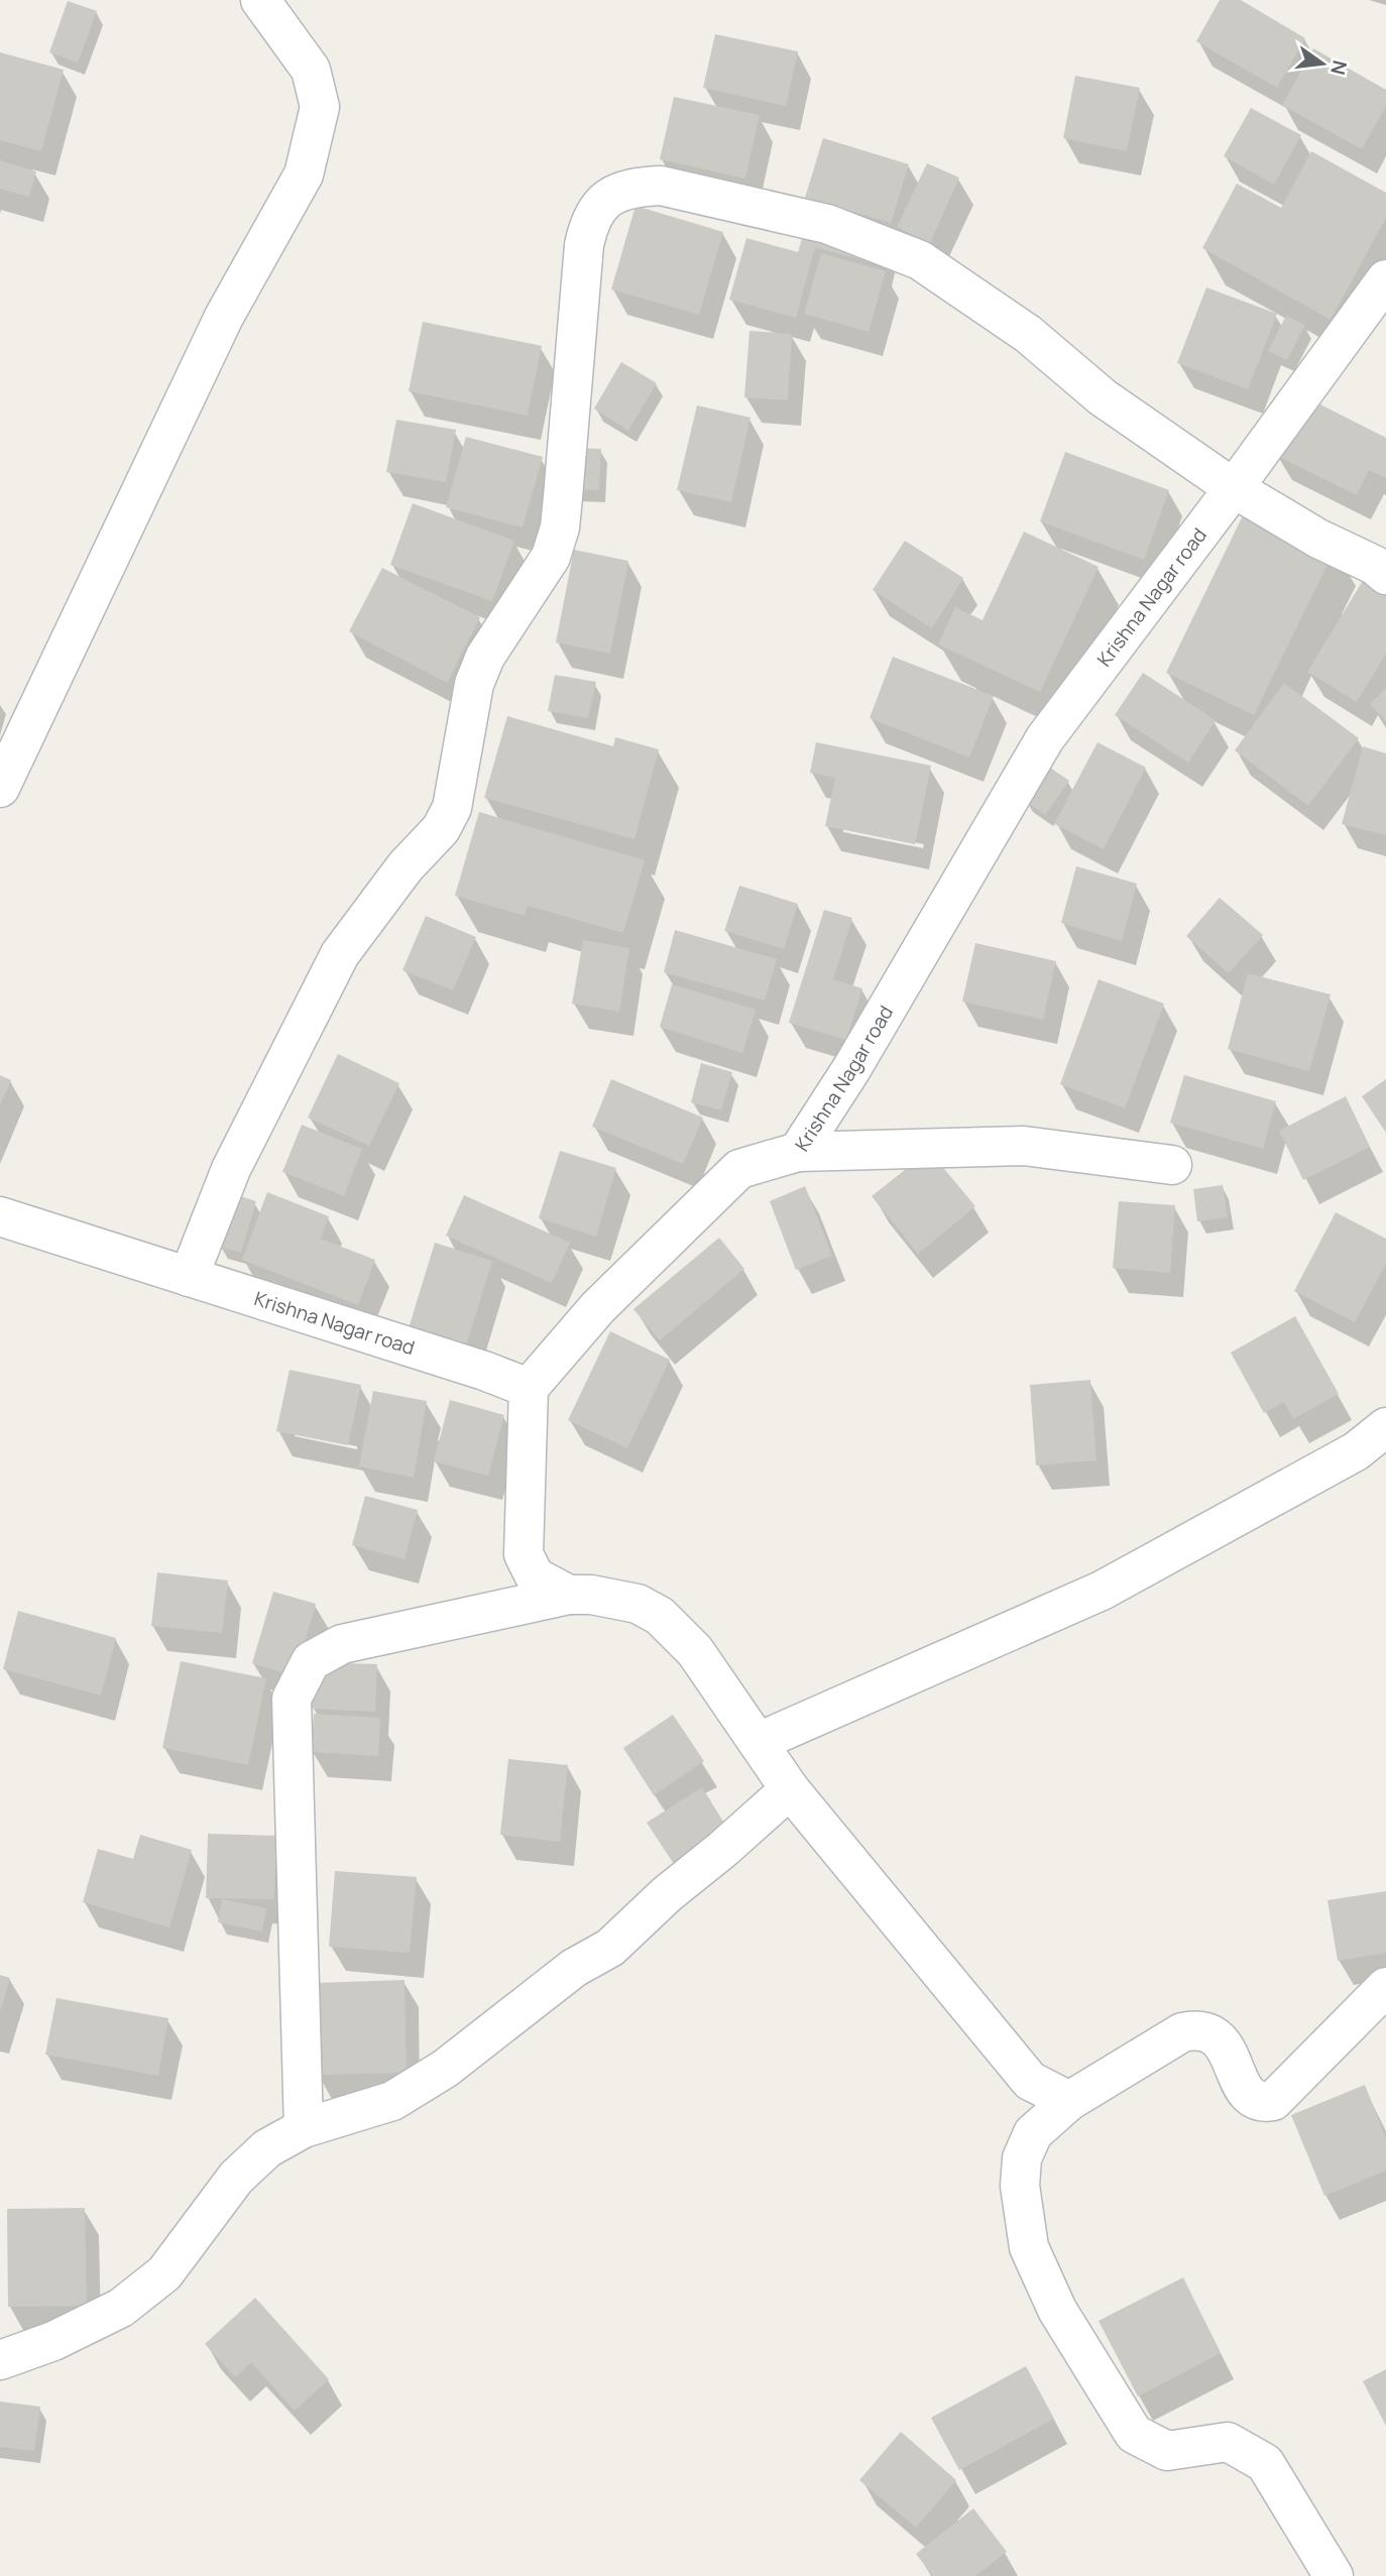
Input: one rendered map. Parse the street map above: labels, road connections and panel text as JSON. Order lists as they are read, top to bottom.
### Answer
{
  "streets": {
    "street": ["Krishna Nagar road"]
  },
  "north": "right"
}
